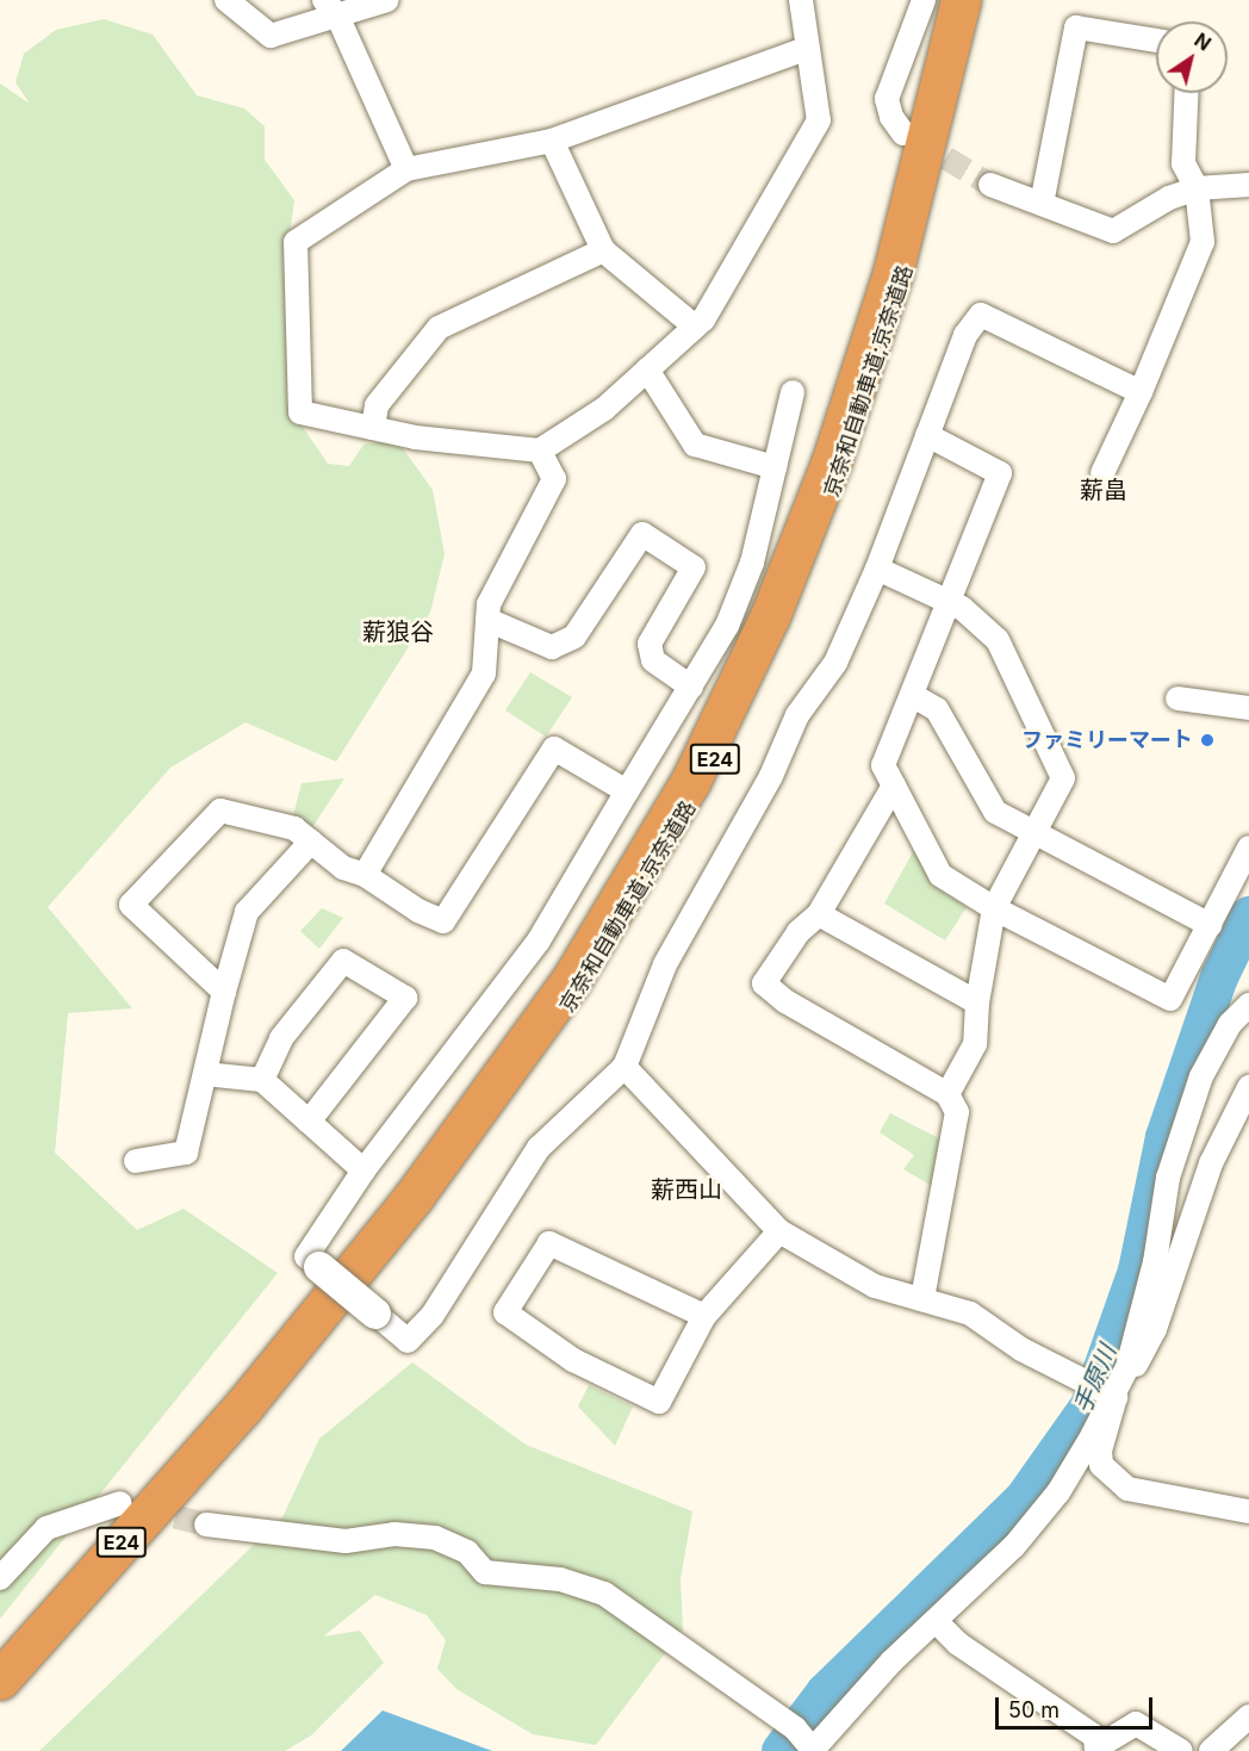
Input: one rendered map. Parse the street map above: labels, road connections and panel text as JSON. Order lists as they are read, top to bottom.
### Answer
{
  "streets": {
    "highway": ["京奈和自動車道;京奈道路", "E24"]
  },
  "districts": ["薪畠", "薪狼谷", "薪西山"],
  "water": ["手原川"],
  "places": ["ファミリーマート"],
  "scale_bar": "50 m",
  "north": "top right"
}
